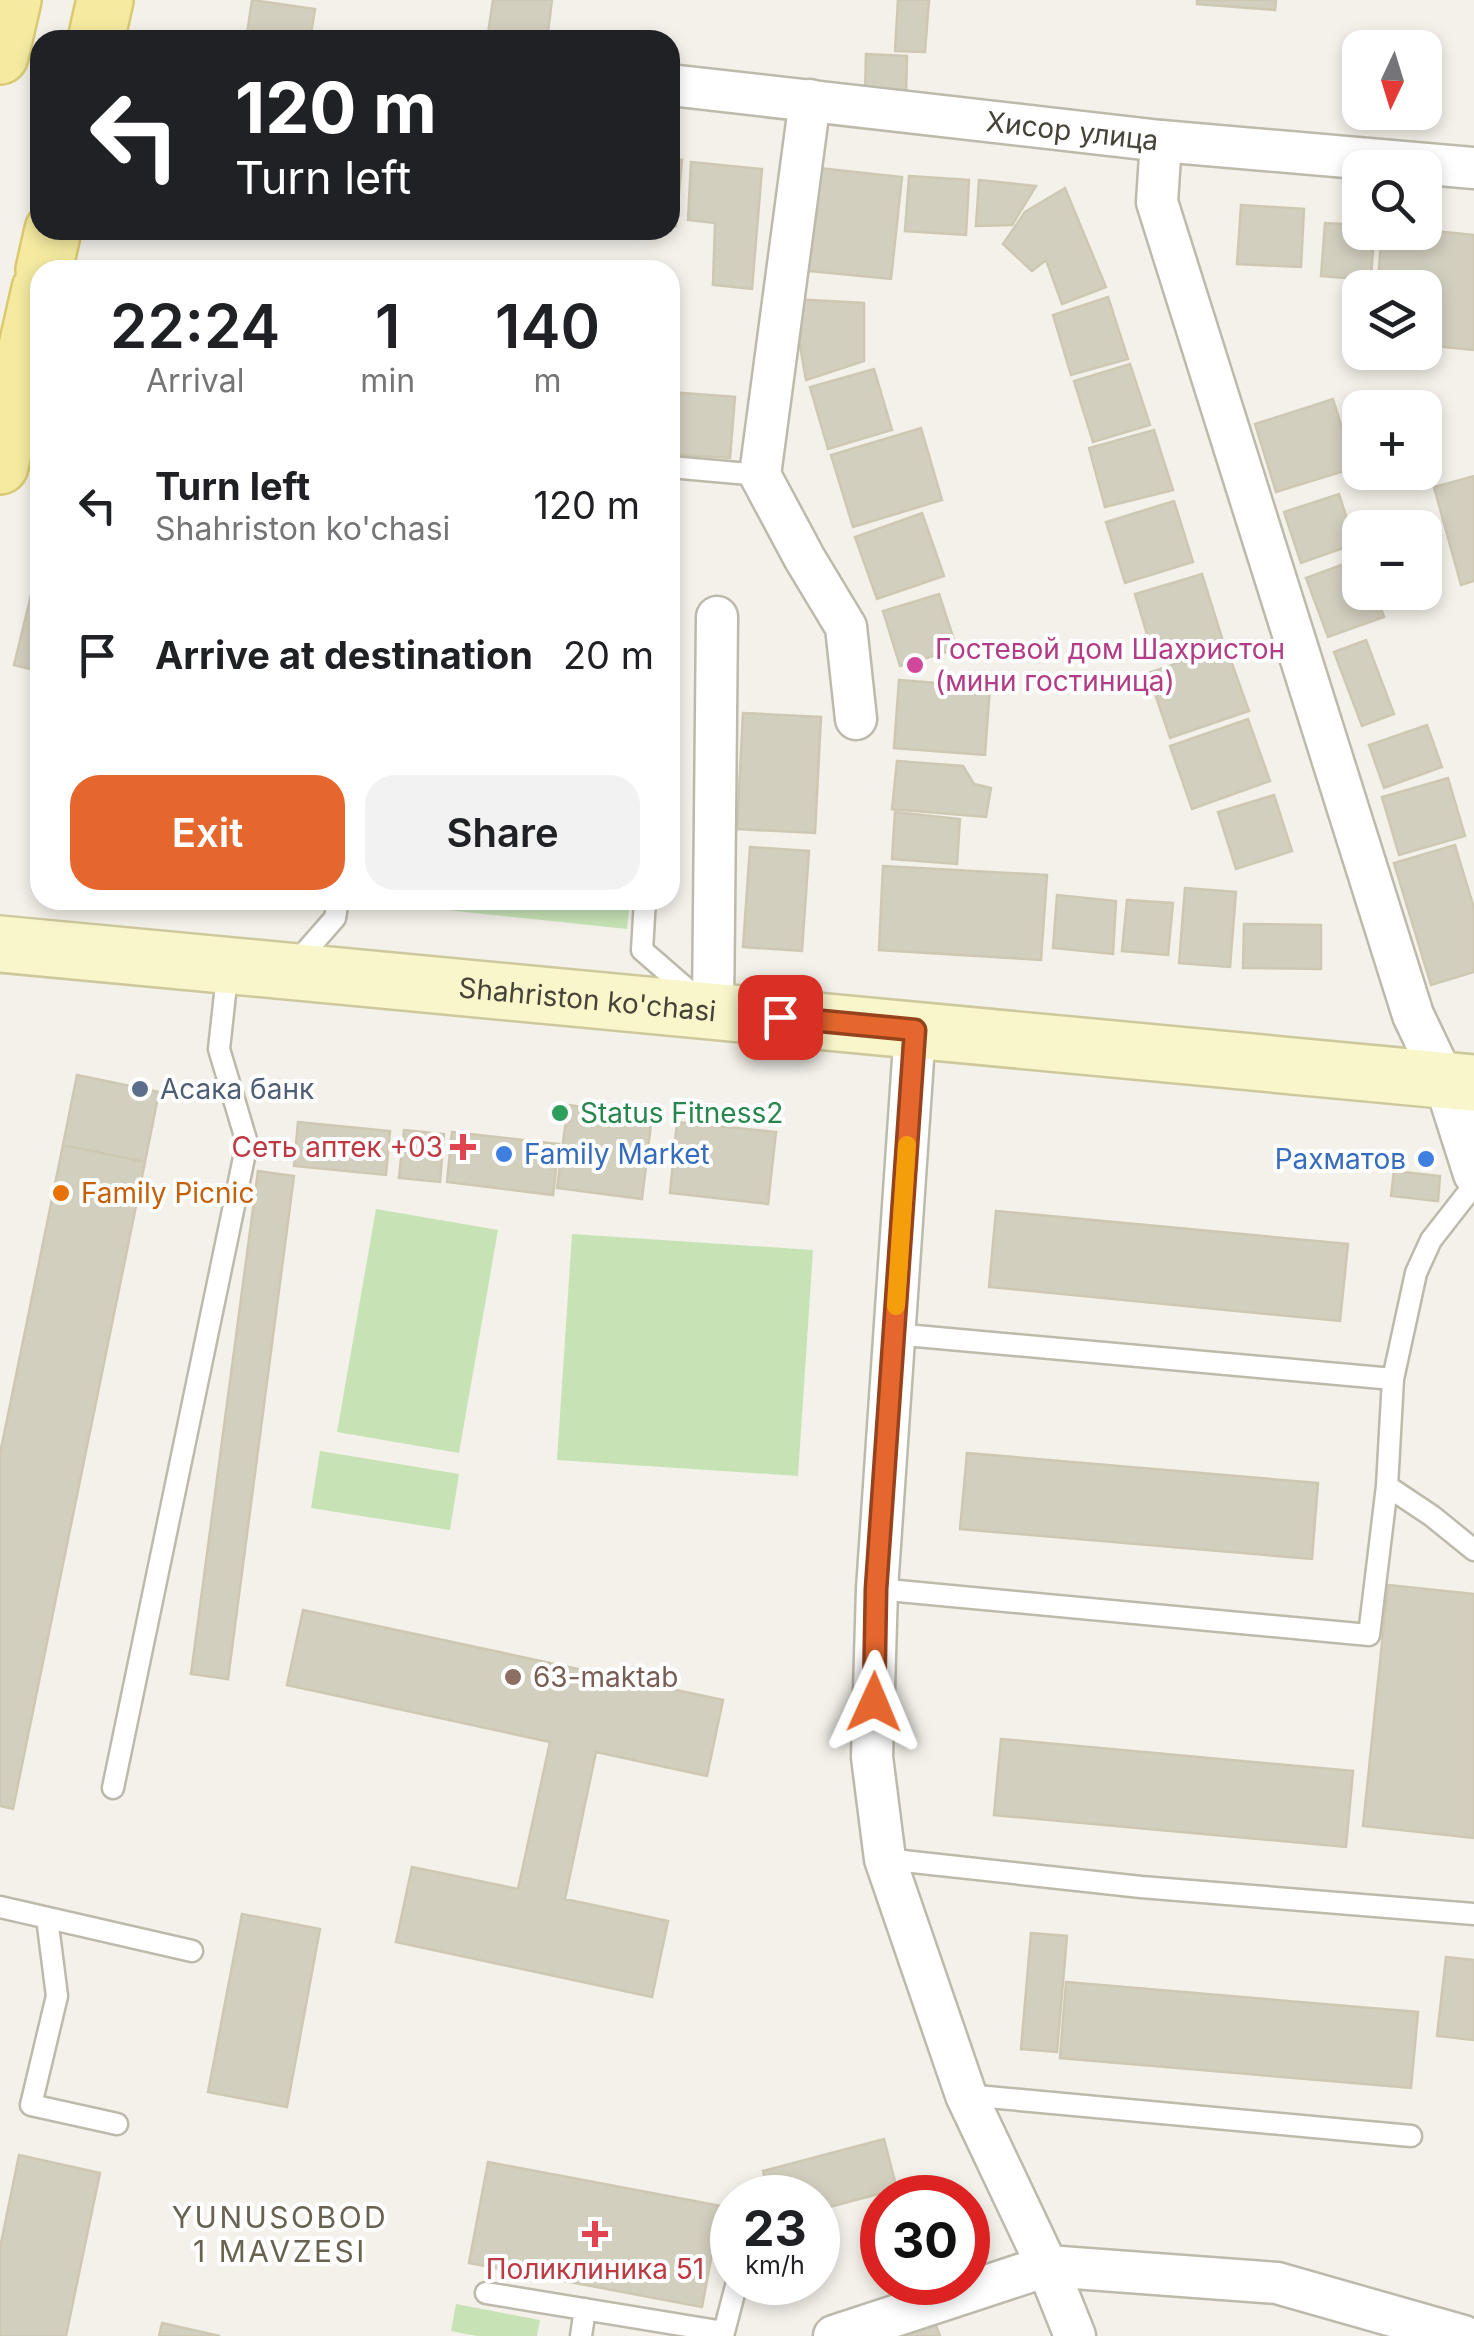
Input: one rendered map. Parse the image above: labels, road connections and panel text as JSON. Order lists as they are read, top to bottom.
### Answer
{
  "streets": {
    "main road": ["Shahriston ko'chasi"],
    "street": ["Хисор улица"]
  },
  "districts": ["YUNUSOBOD 1 MAVZESI"],
  "places": {
    "other": [
      "Гостевой дом Шахристон (мини гостиница)",
      "Асака банк",
      "Status Fitness2",
      "Family Market",
      "Рахматов",
      "Family Picnic",
      "63-maktab"
    ],
    "health": ["Сеть аптек +03", "Поликлиника 51"]
  },
  "north": "bottom",
  "page": {
    "map_buttons": ["+", "−"],
    "turn": ["120 m", "Turn left"],
    "eta": [
      "22:24",
      "Arrival",
      "1",
      "min",
      "140",
      "m"
    ],
    "list": [
      {
        "name": "Turn left",
        "note": "Shahriston ko'chasi",
        "value": "120 m"
      },
      {
        "name": "Arrive at destination",
        "value": "20 m"
      }
    ],
    "buttons": ["Exit", "Share"],
    "speed": "23 km/h",
    "limit": "30"
  }
}
